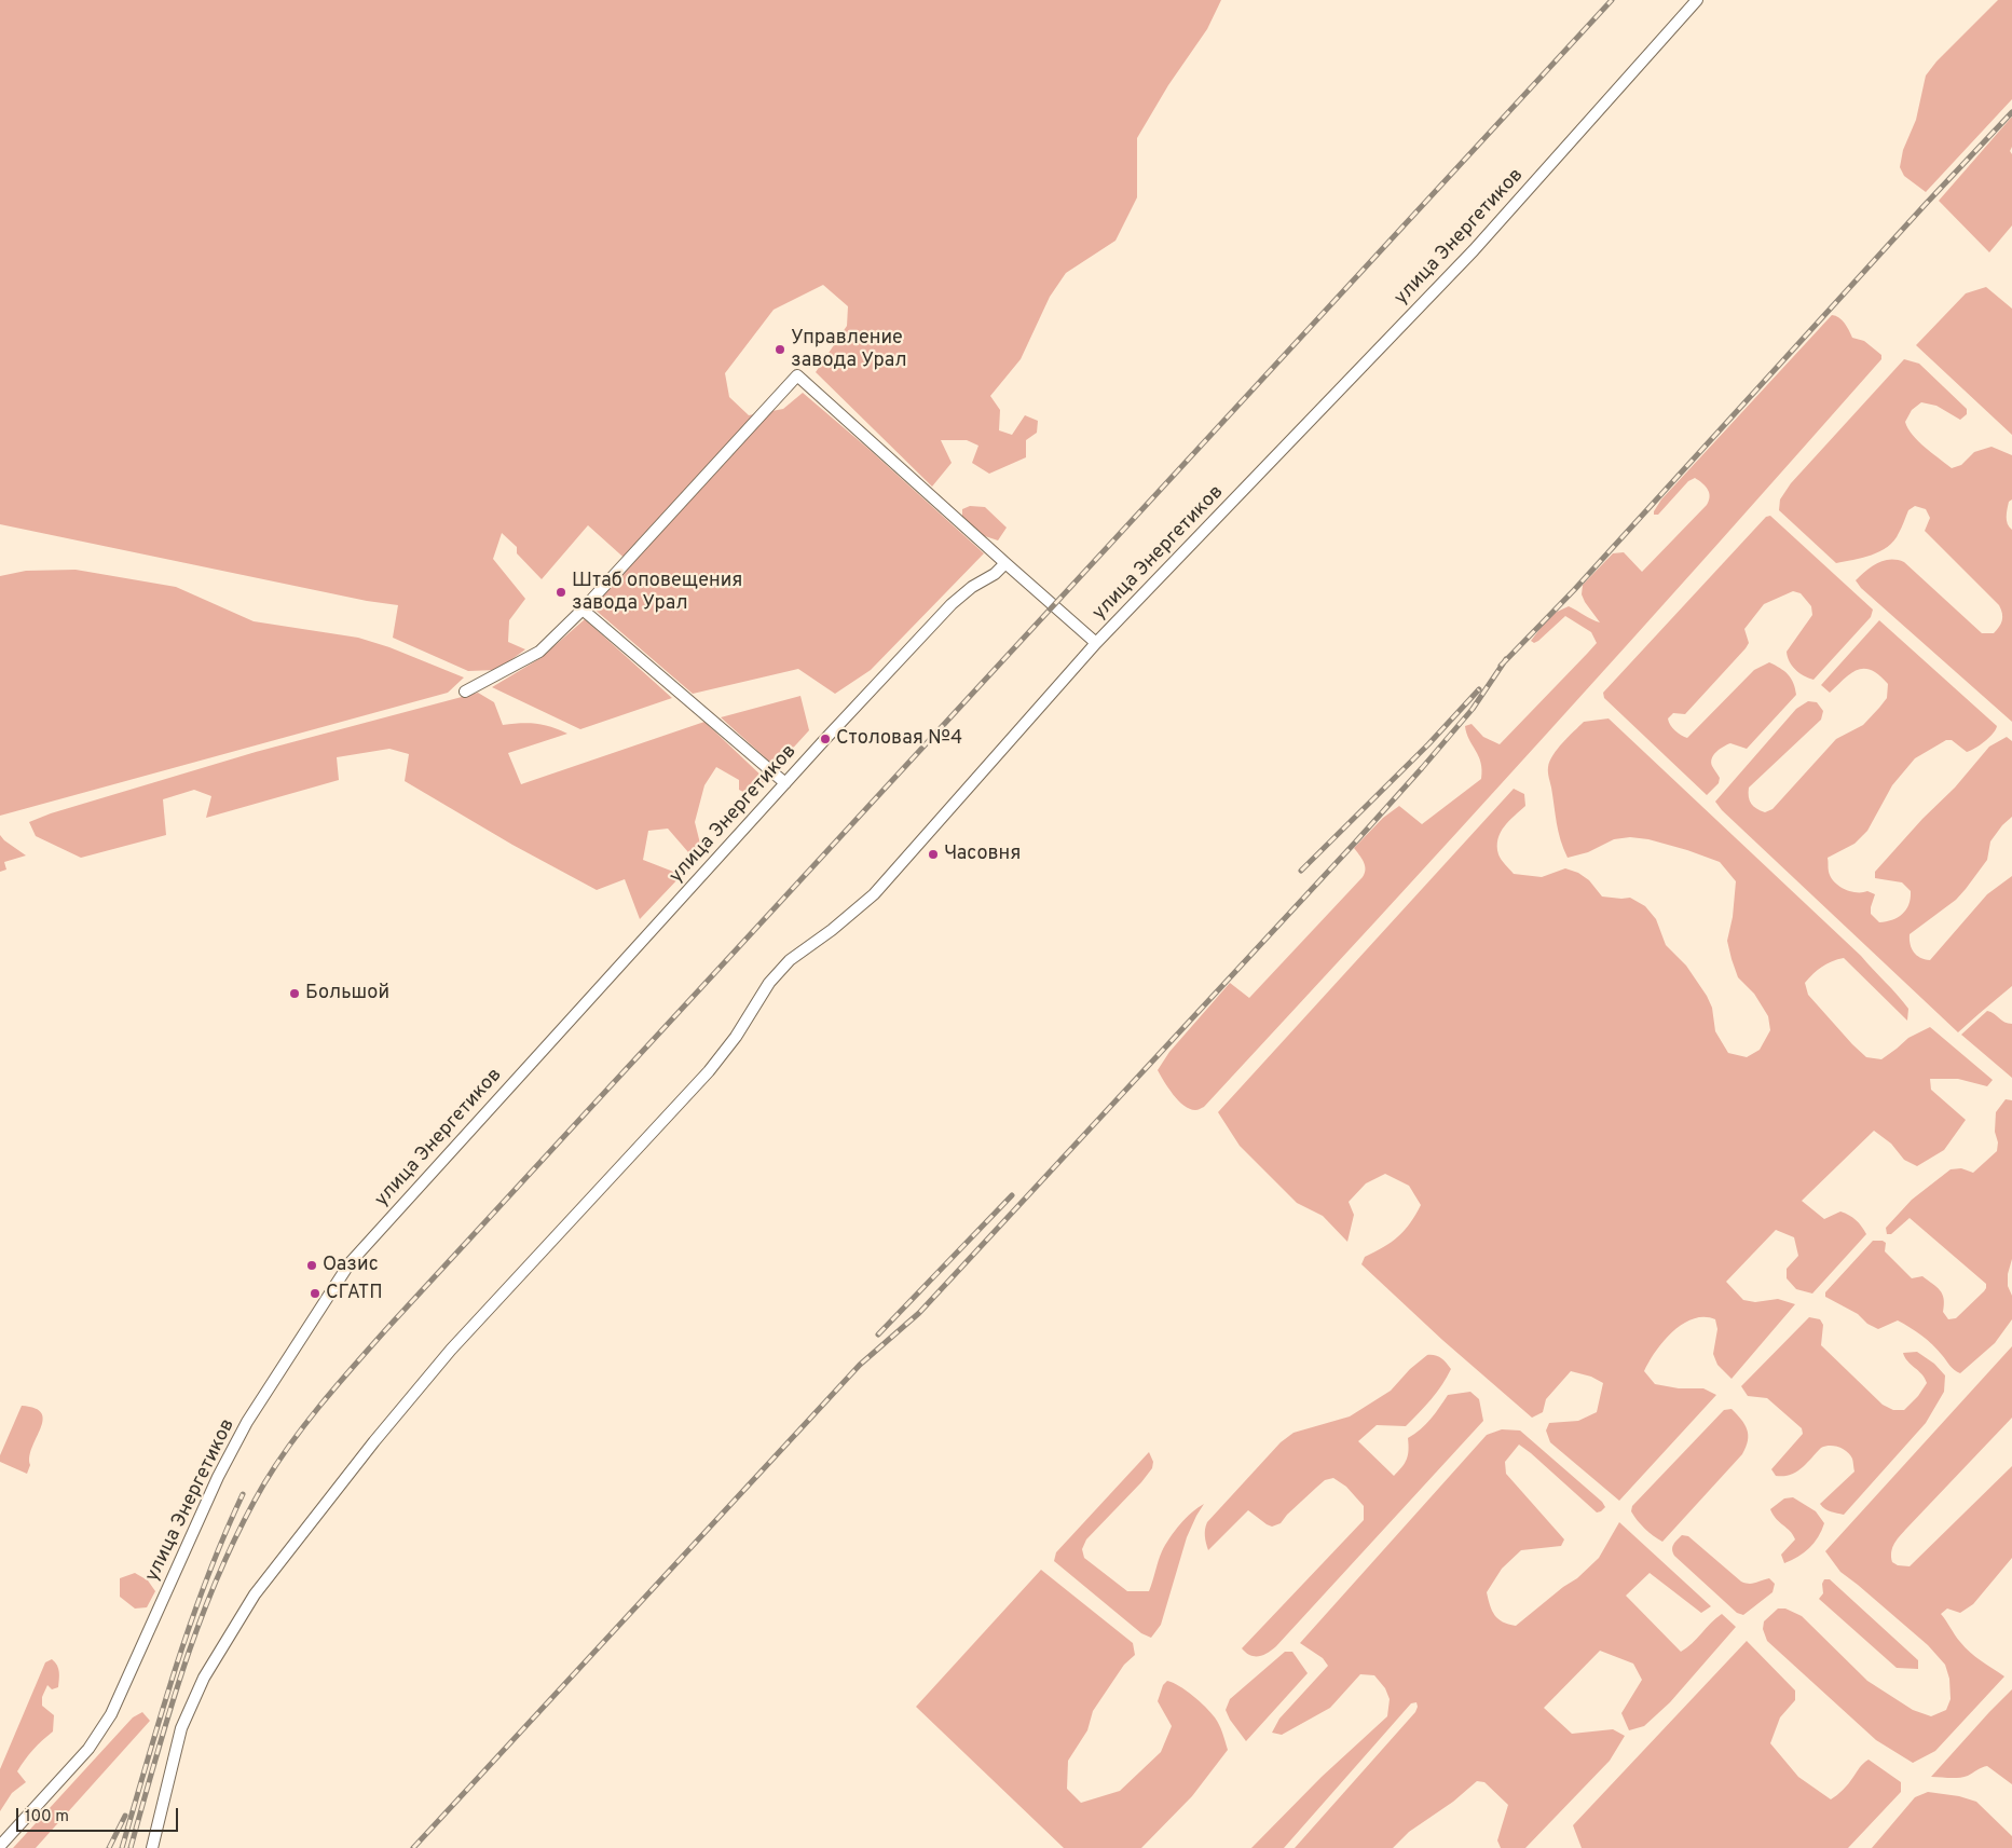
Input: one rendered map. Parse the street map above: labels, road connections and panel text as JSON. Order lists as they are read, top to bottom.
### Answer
{
  "streets": {
    "street": ["улица Энергетиков"]
  },
  "places": [
    "Управление завода Урал",
    "Штаб оповещения завода Урал",
    "Столовая №4",
    "Часовня",
    "Большой",
    "Оазис",
    "СГАТП"
  ],
  "scale_bar": "100 m"
}
